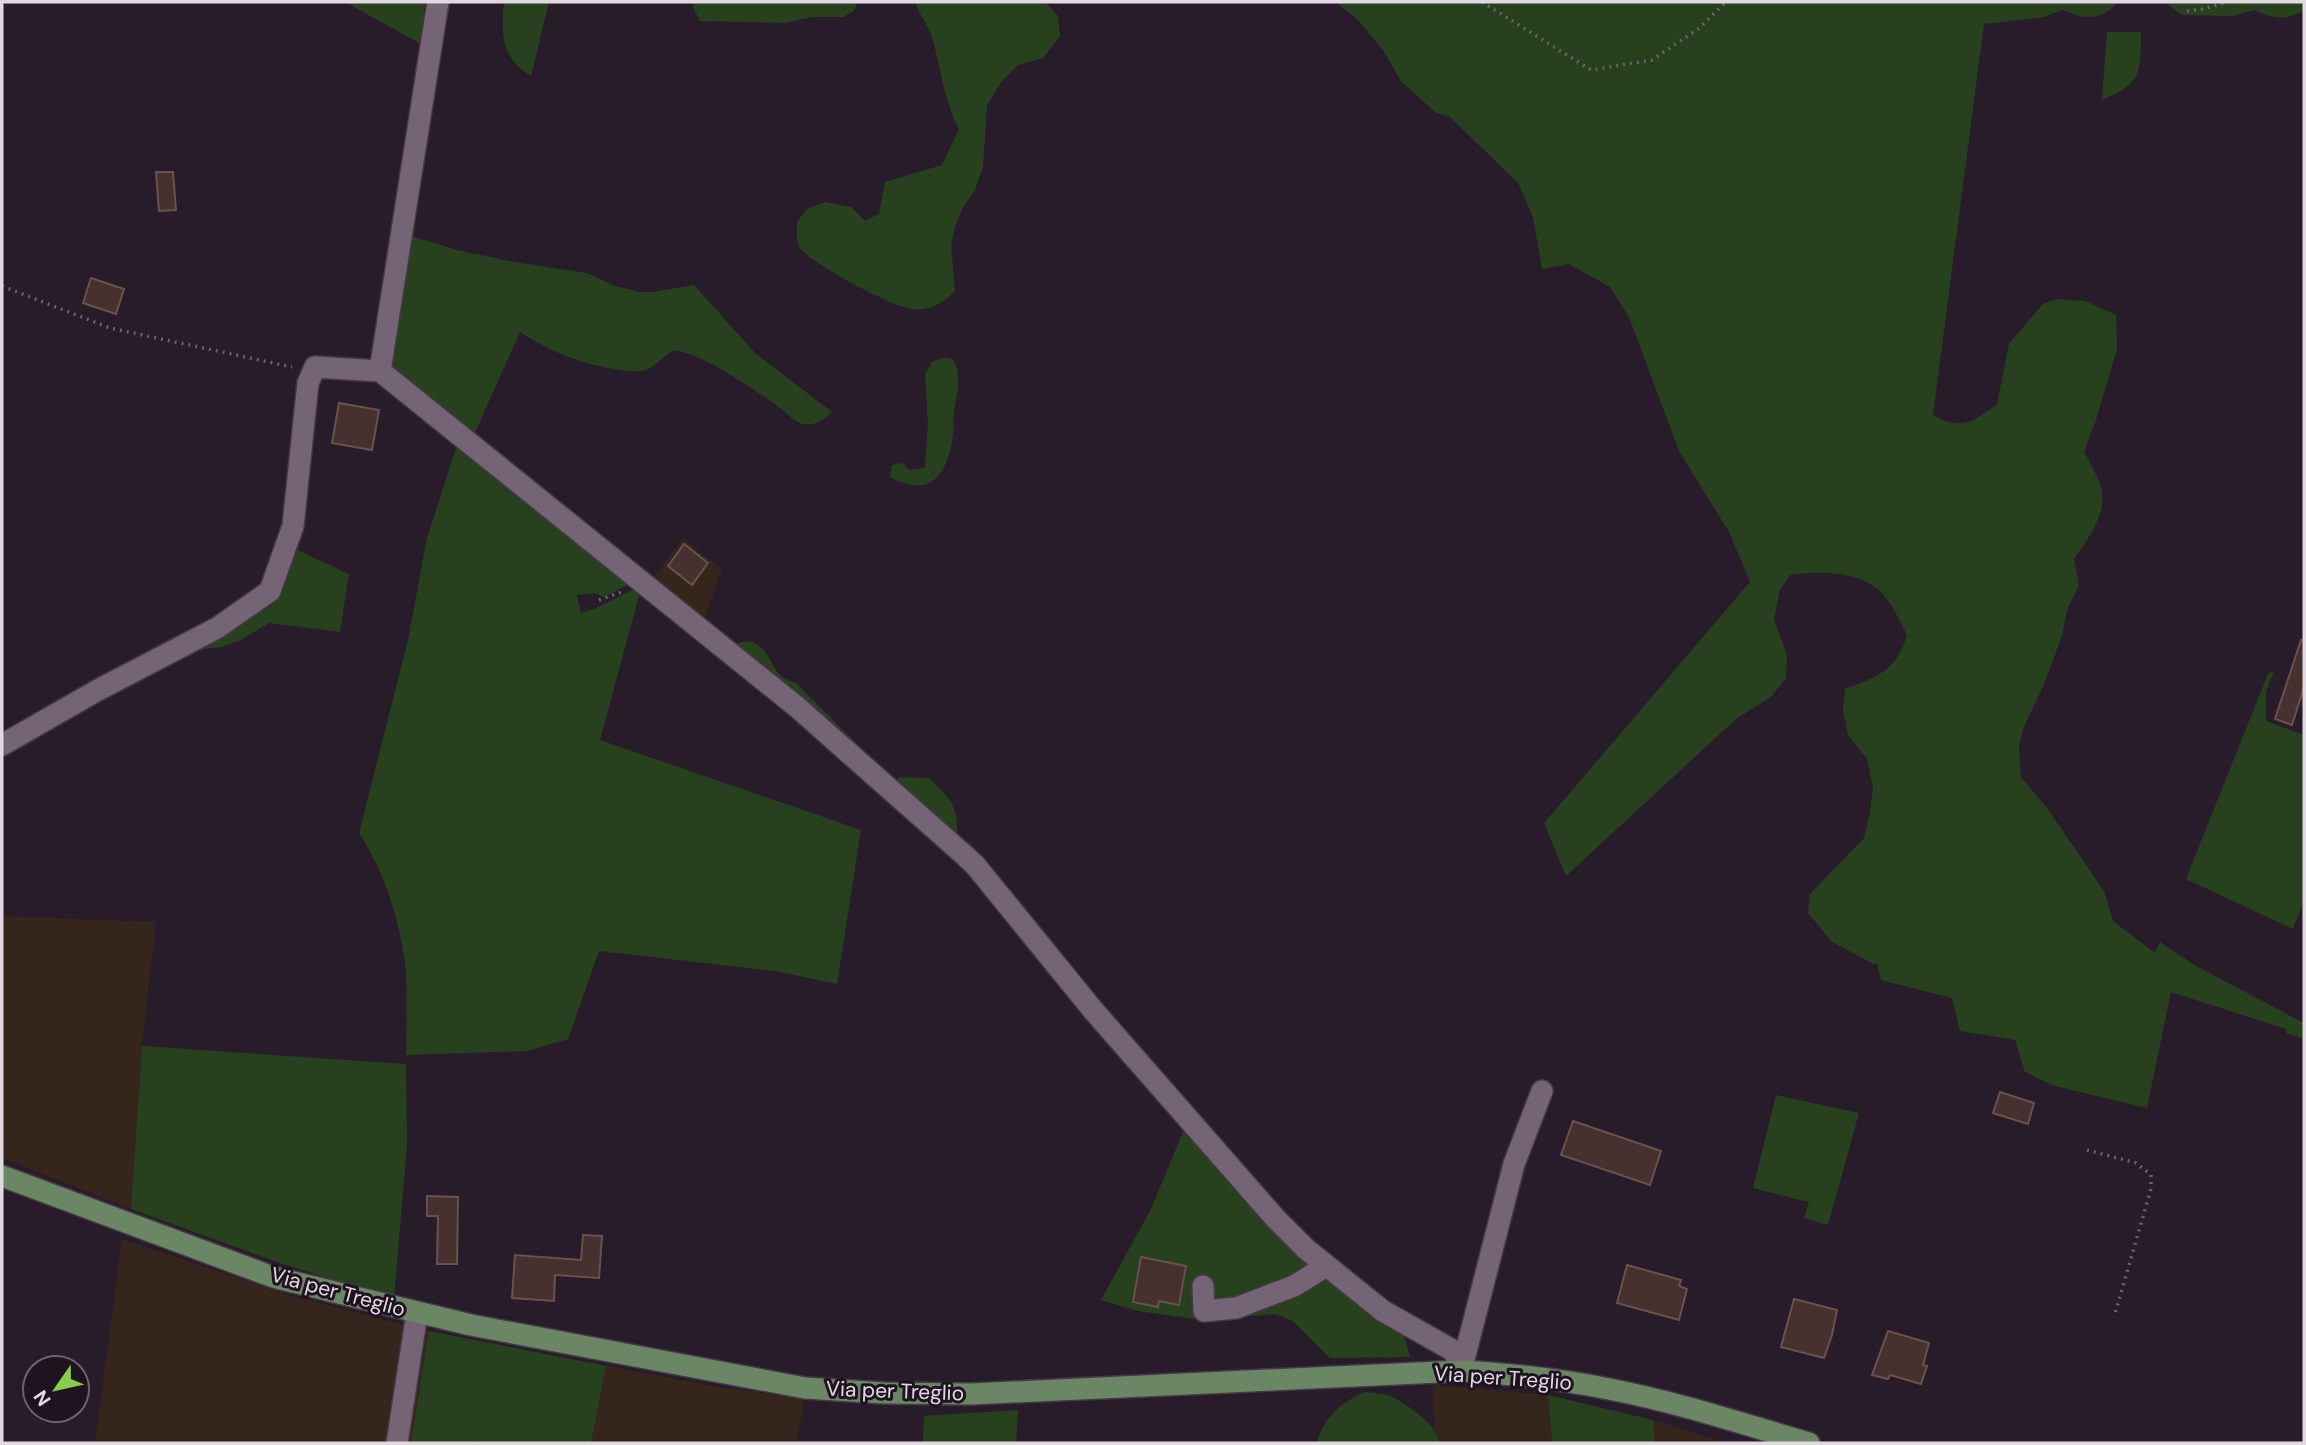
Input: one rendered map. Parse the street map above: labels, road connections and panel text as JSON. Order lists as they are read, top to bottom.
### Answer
{
  "streets": {
    "main road": ["Via per Treglio"]
  },
  "north": "bottom left"
}
